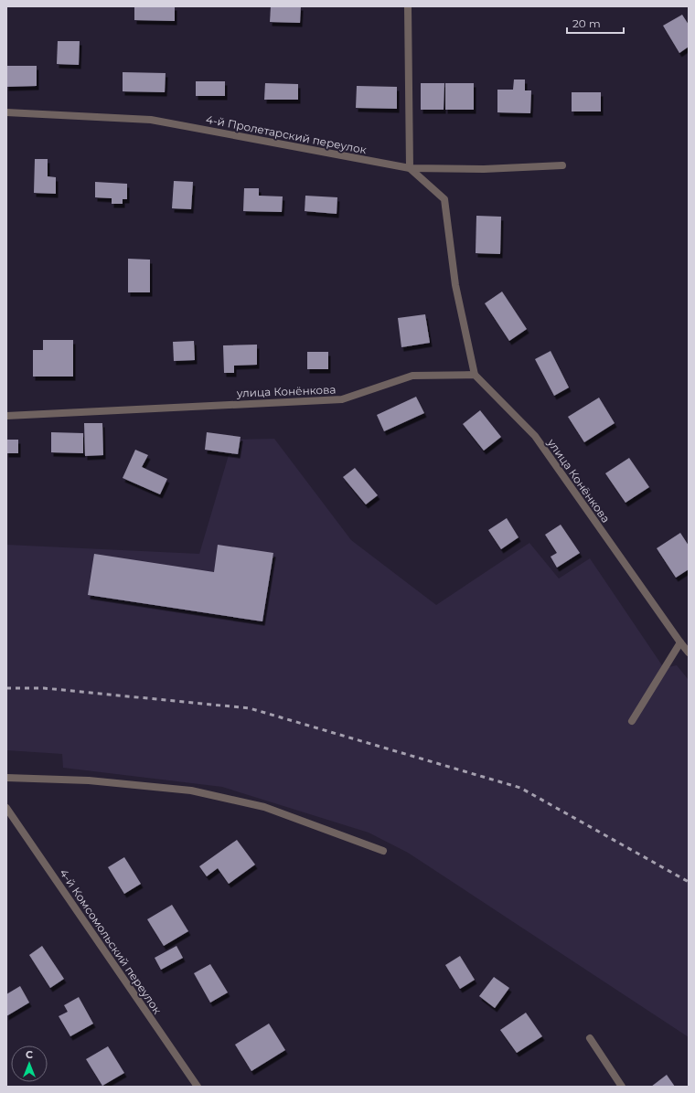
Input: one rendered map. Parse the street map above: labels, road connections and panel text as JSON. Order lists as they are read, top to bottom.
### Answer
{
  "streets": {
    "street": ["4-й Пролетарский переулок", "улица Конёнкова", "4-й Комсомольский переулок"]
  },
  "scale_bar": "20 m",
  "north": "top"
}
